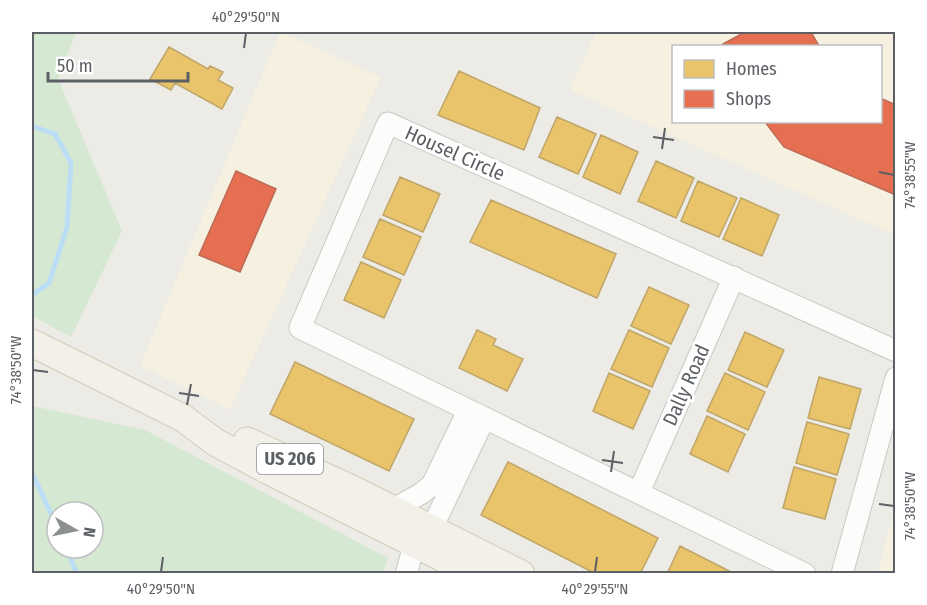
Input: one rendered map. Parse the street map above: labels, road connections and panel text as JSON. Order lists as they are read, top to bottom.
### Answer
{
  "streets": {
    "main road": ["US 206"],
    "lane": ["Housel Circle", "Dally Road"]
  },
  "crossings": [
    ["Housel Circle", "Dally Road"]
  ],
  "legend": ["Homes", "Shops"],
  "scale_bar": "50 m",
  "north": "right",
  "coordinates": [
    "40°29'50\"N",
    "74°38'55\"W",
    "74°38'50\"W",
    "40°29'55\"N"
  ]
}
